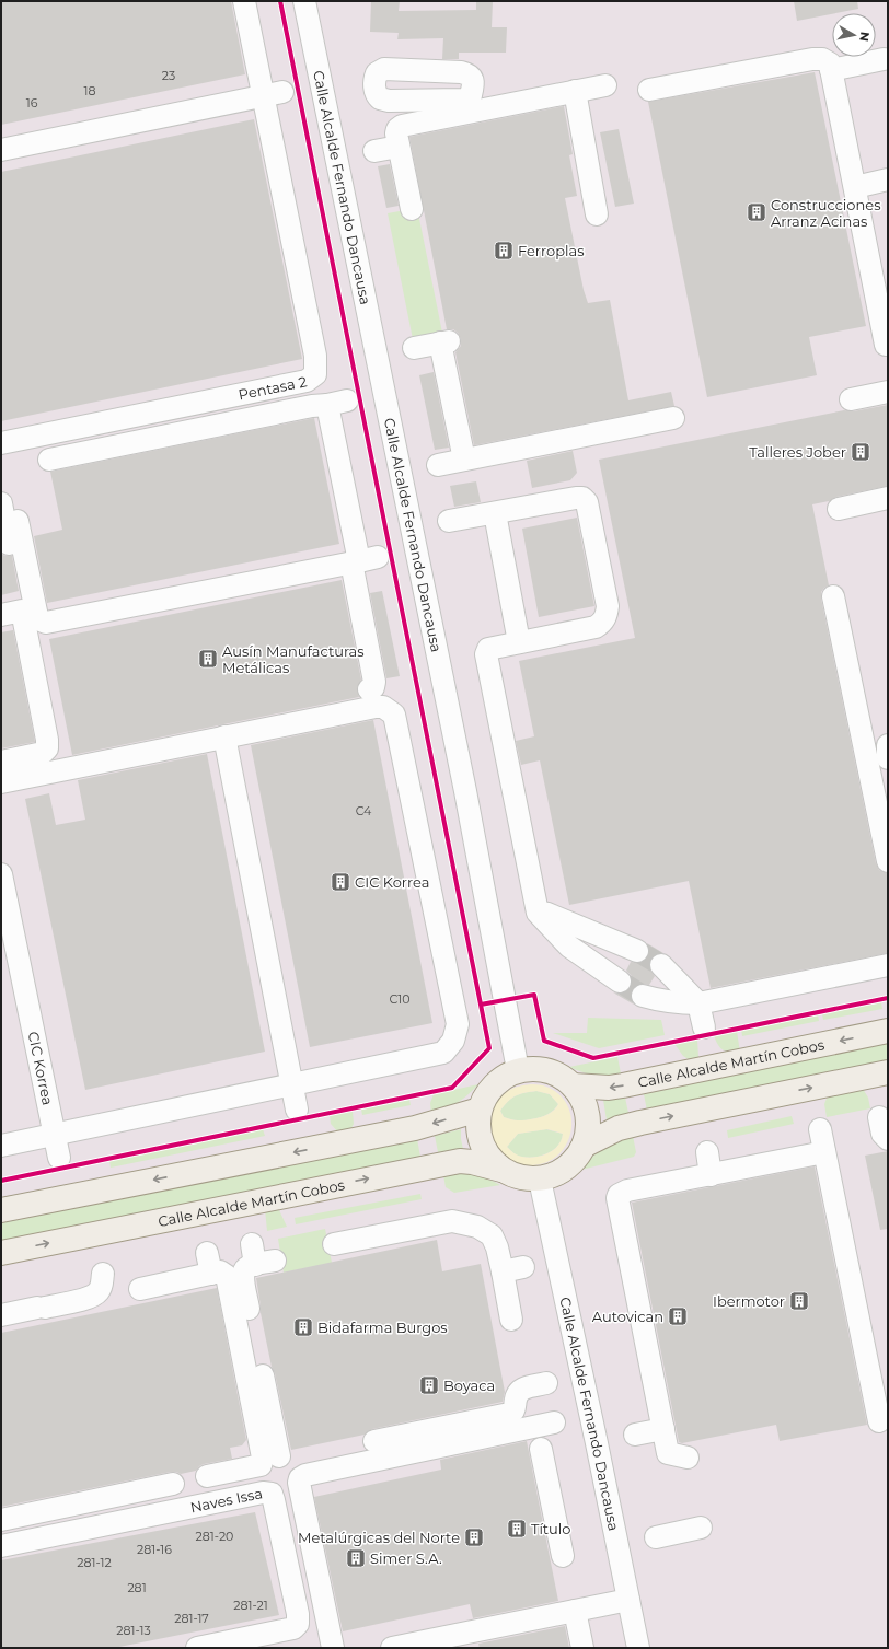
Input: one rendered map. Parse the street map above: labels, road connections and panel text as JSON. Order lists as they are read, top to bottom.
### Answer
{
  "streets": {
    "main road": ["Calle Alcalde Martín Cobos"],
    "street": [
      "Calle Alcalde Fernando Dancausa",
      "Pentasa 2",
      "CIC Korrea",
      "Naves Issa"
    ]
  },
  "crossings": [
    ["Calle Alcalde Fernando Dancausa", "Calle Alcalde Martín Cobos"]
  ],
  "places": {
    "building": [
      "Construcciones Arranz Acinas",
      "Ferroplas",
      "Talleres Jober",
      "Ausín Manufacturas Metálicas",
      "CIC Korrea",
      "Ibermotor",
      "Autovican",
      "Bidafarma Burgos",
      "Boyaca",
      "Título",
      "Metalúrgicas del Norte",
      "Simer S.A."
    ]
  },
  "house_numbers": [
    "23",
    "18",
    "16",
    "C4",
    "C10",
    "281-20",
    "281-16",
    "281-12",
    "281",
    "281-21",
    "281-17",
    "281-13"
  ],
  "north": "right"
}
